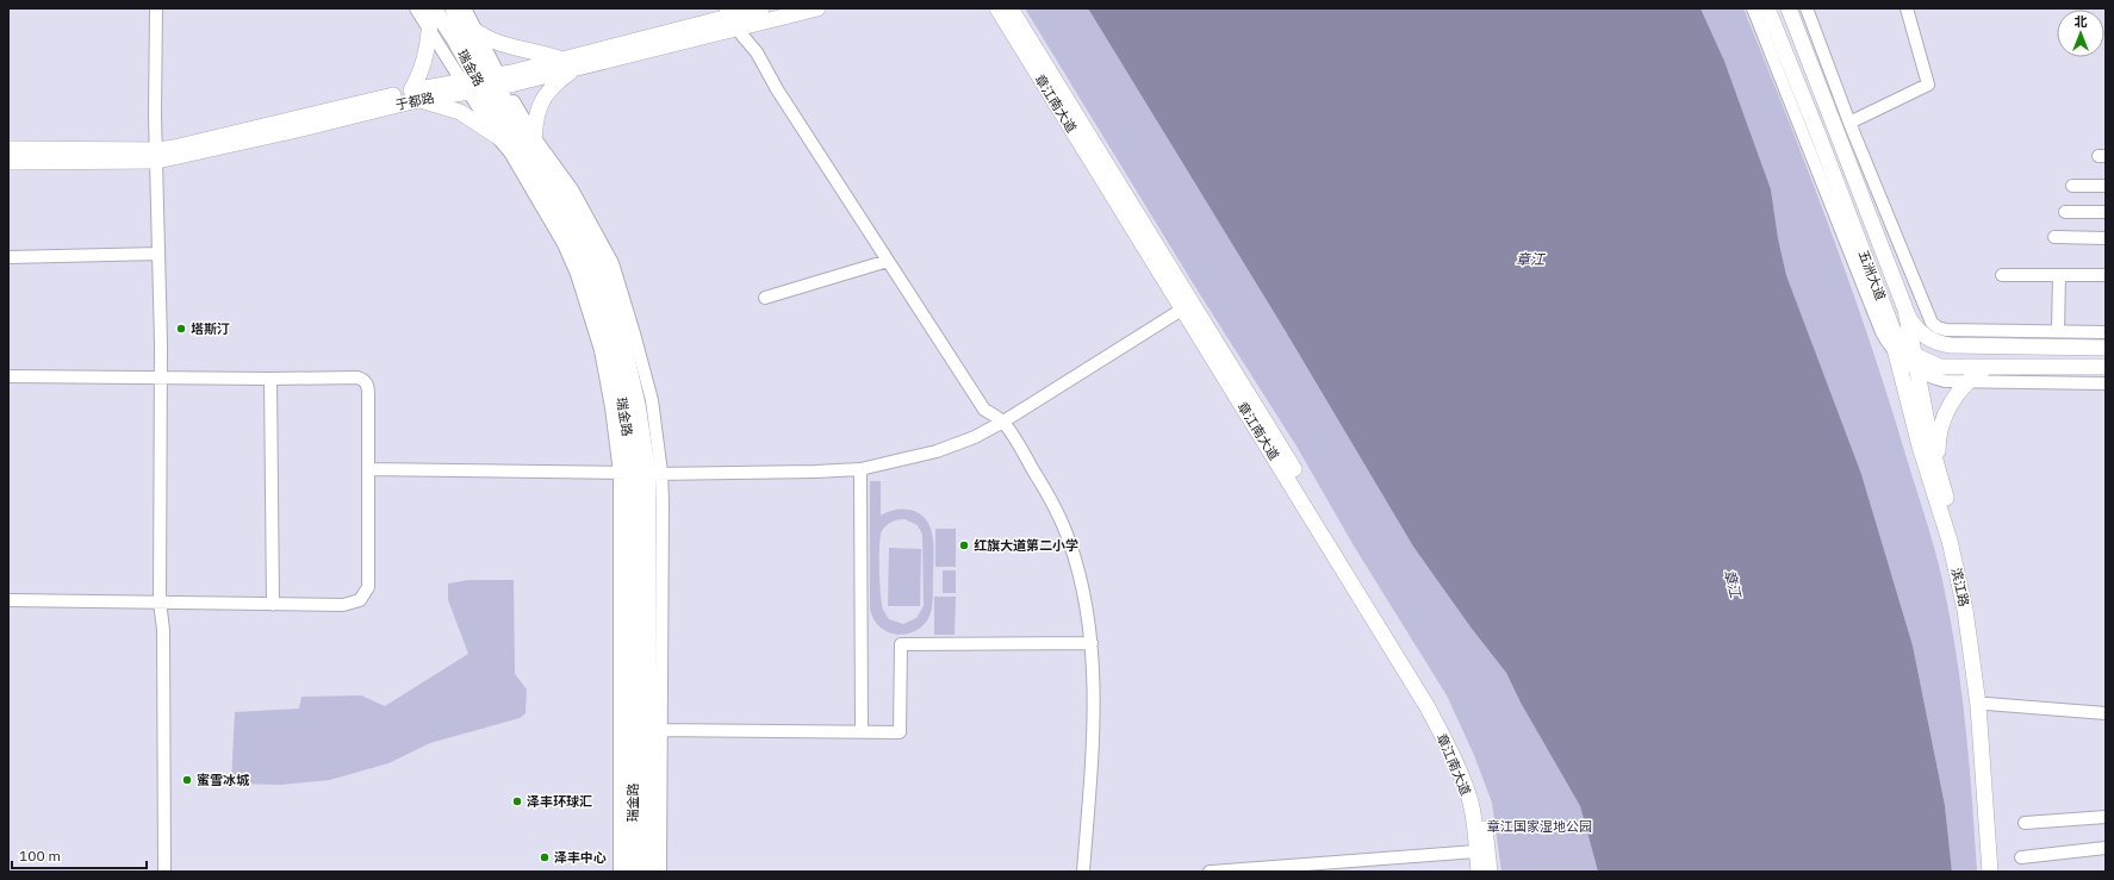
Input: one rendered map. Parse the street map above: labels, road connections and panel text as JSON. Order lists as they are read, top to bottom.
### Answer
{
  "streets": {
    "main road": [
      "瑞金路",
      "于都路",
      "章江南大道",
      "五洲大道",
      "滨江路"
    ]
  },
  "crossings": [
    ["瑞金路", "于都路"],
    ["五洲大道", "滨江路"]
  ],
  "water": ["章江"],
  "parks": ["章江国家湿地公园"],
  "places": [
    "塔斯汀",
    "红旗大道第二小学",
    "蜜雪冰城",
    "泽丰环球汇",
    "泽丰中心"
  ],
  "scale_bar": "100 m",
  "north": "top"
}
